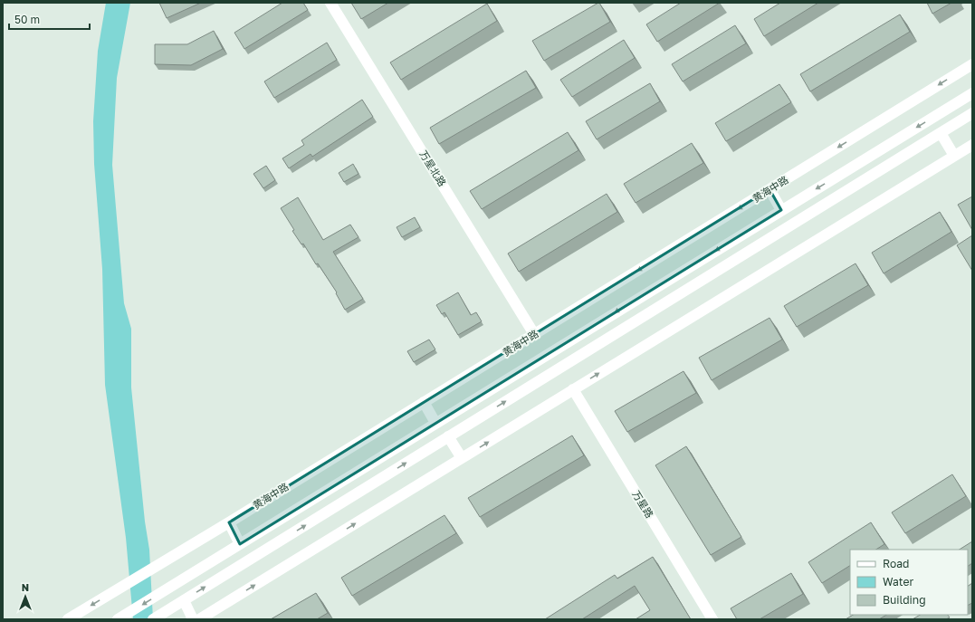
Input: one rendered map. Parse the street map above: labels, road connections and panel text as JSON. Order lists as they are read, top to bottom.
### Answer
{
  "streets": {
    "street": ["万星北路", "黄海中路", "万星路"]
  },
  "crossings": [
    ["万星北路", "黄海中路"]
  ],
  "legend": ["Road", "Water", "Building"],
  "scale_bar": "50 m",
  "north": "top"
}
